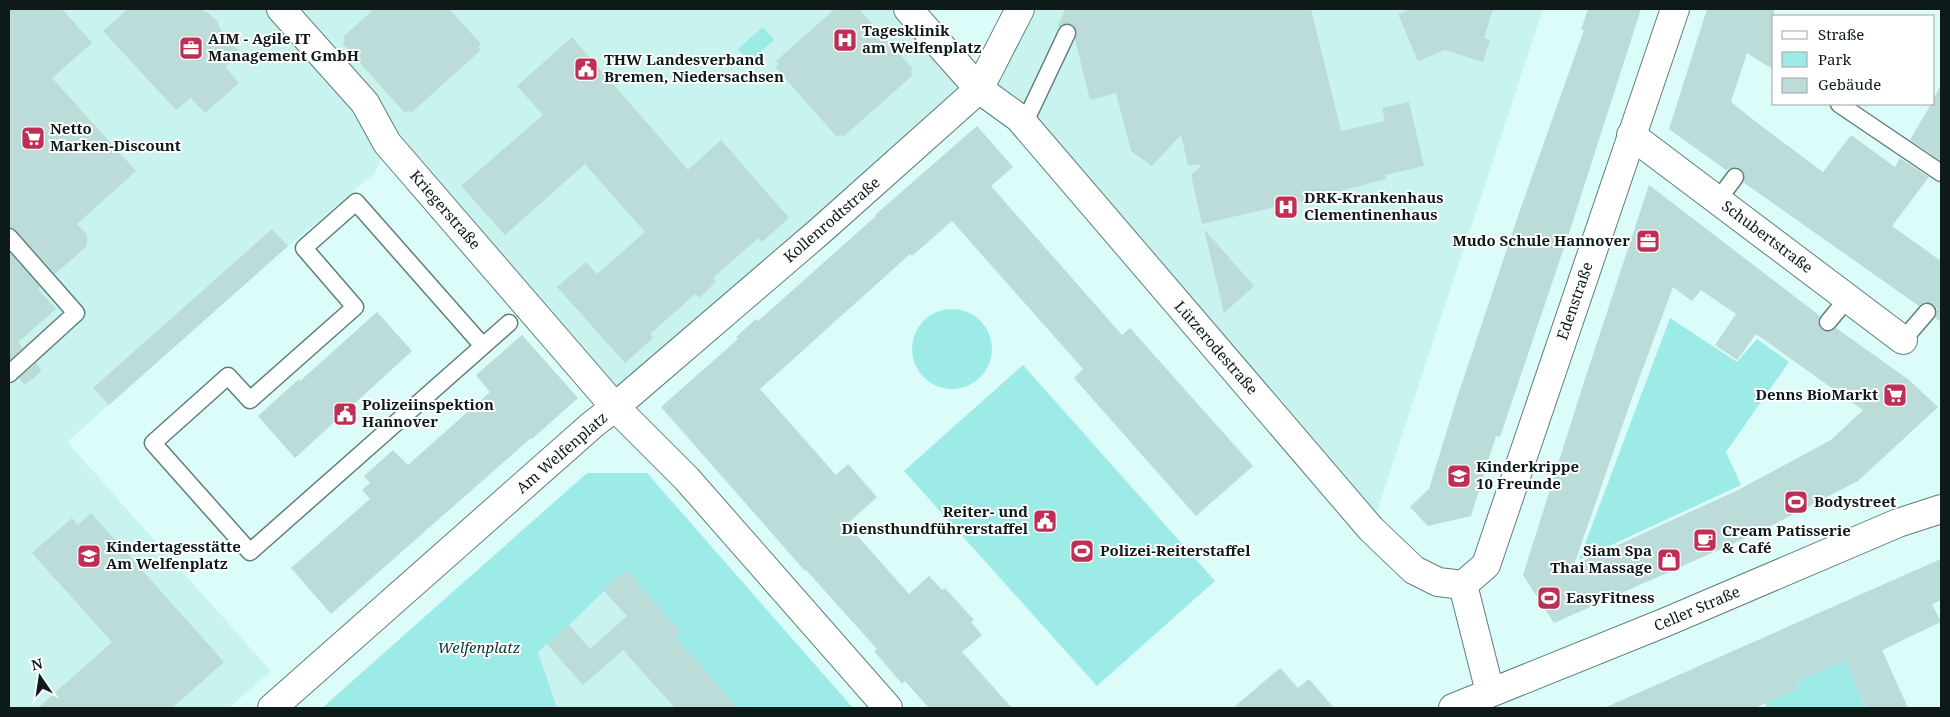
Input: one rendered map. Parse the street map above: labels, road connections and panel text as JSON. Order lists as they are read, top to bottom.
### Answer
{
  "streets": {
    "street": [
      "Kriegerstraße",
      "Kollenrodtstraße",
      "Schubertstraße",
      "Edenstraße",
      "Lützerodestraße",
      "Am Welfenplatz",
      "Celler Straße"
    ]
  },
  "crossings": [
    ["Kriegerstraße", "Kollenrodtstraße"],
    ["Kriegerstraße", "Am Welfenplatz"],
    ["Kollenrodtstraße", "Lützerodestraße"],
    ["Kollenrodtstraße", "Am Welfenplatz"],
    ["Schubertstraße", "Edenstraße"],
    ["Edenstraße", "Lützerodestraße"]
  ],
  "parks": ["Welfenplatz"],
  "places": {
    "hospital": ["Tagesklinik am Welfenplatz", "DRK-Krankenhaus Clementinenhaus"],
    "office": ["AIM - Agile IT Management GmbH", "Mudo Schule Hannover"],
    "public building": ["THW Landesverband Bremen, Niedersachsen", "Polizeiinspektion Hannover", "Reiter- und Diensthundführerstaffel"],
    "supermarket": ["Netto Marken-Discount", "Denns BioMarkt"],
    "school or university": ["Kinderkrippe 10 Freunde", "Kindertagesstätte Am Welfenplatz"],
    "sports": ["Bodystreet", "Polizei-Reiterstaffel", "EasyFitness"],
    "cafe": ["Cream Patisserie & Café"],
    "shop": ["Siam Spa Thai Massage"]
  },
  "legend": ["Straße", "Park", "Gebäude"],
  "north": "top"
}
